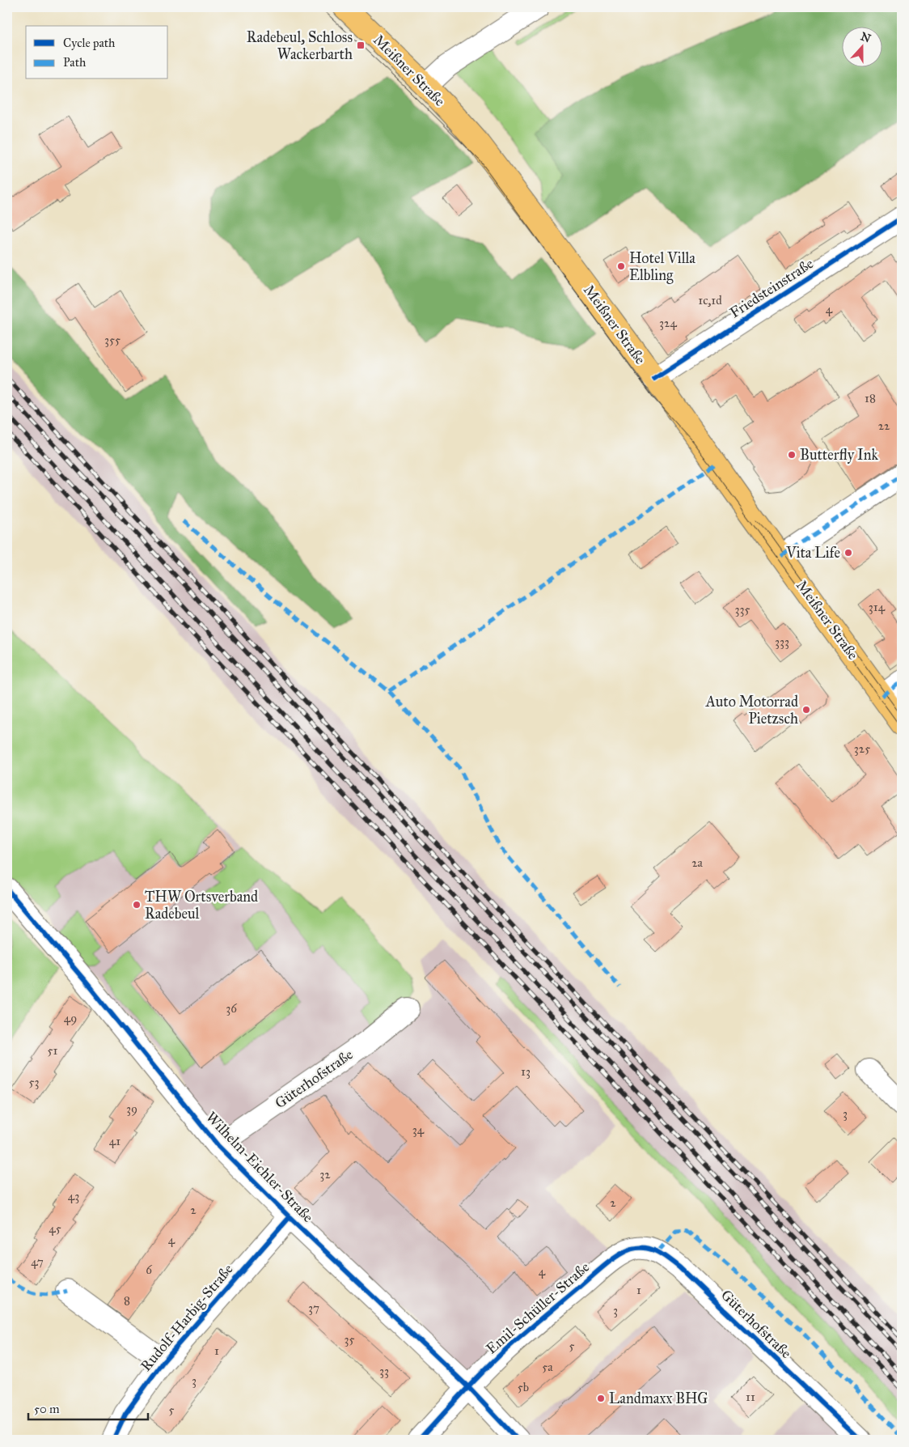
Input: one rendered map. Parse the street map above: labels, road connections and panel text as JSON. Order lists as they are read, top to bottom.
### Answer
{
  "streets": {
    "main road": ["Meißner Straße"],
    "street": [
      "Friedsteinstraße",
      "Güterhofstraße",
      "Wilhelm-Eichler-Straße",
      "Emil-Schüller-Straße",
      "Rudolf-Harbig-Straße"
    ]
  },
  "crossings": [
    ["Meißner Straße", "Friedsteinstraße"],
    ["Güterhofstraße", "Wilhelm-Eichler-Straße"],
    ["Güterhofstraße", "Emil-Schüller-Straße"],
    ["Wilhelm-Eichler-Straße", "Emil-Schüller-Straße"],
    ["Wilhelm-Eichler-Straße", "Rudolf-Harbig-Straße"]
  ],
  "places": {
    "transit": ["Radebeul, Schloss Wackerbarth"],
    "other": [
      "Hotel Villa Elbling",
      "Butterfly Ink",
      "Vita Life",
      "Auto Motorrad Pietzsch",
      "THW Ortsverband Radebeul",
      "Landmaxx BHG"
    ]
  },
  "house_numbers": [
    "1c,1d",
    "4",
    "324",
    "355",
    "18",
    "22",
    "314",
    "335",
    "333",
    "325",
    "2a",
    "36",
    "49",
    "51",
    "13",
    "53",
    "39",
    "3",
    "34",
    "41",
    "32",
    "43",
    "2",
    "2",
    "45",
    "4",
    "47",
    "6",
    "4",
    "1",
    "8",
    "37",
    "3",
    "35",
    "5",
    "1",
    "5a",
    "33",
    "3",
    "5b",
    "11",
    "5"
  ],
  "legend": ["Cycle path", "Path"],
  "scale_bar": "50 m",
  "north": "top"
}
